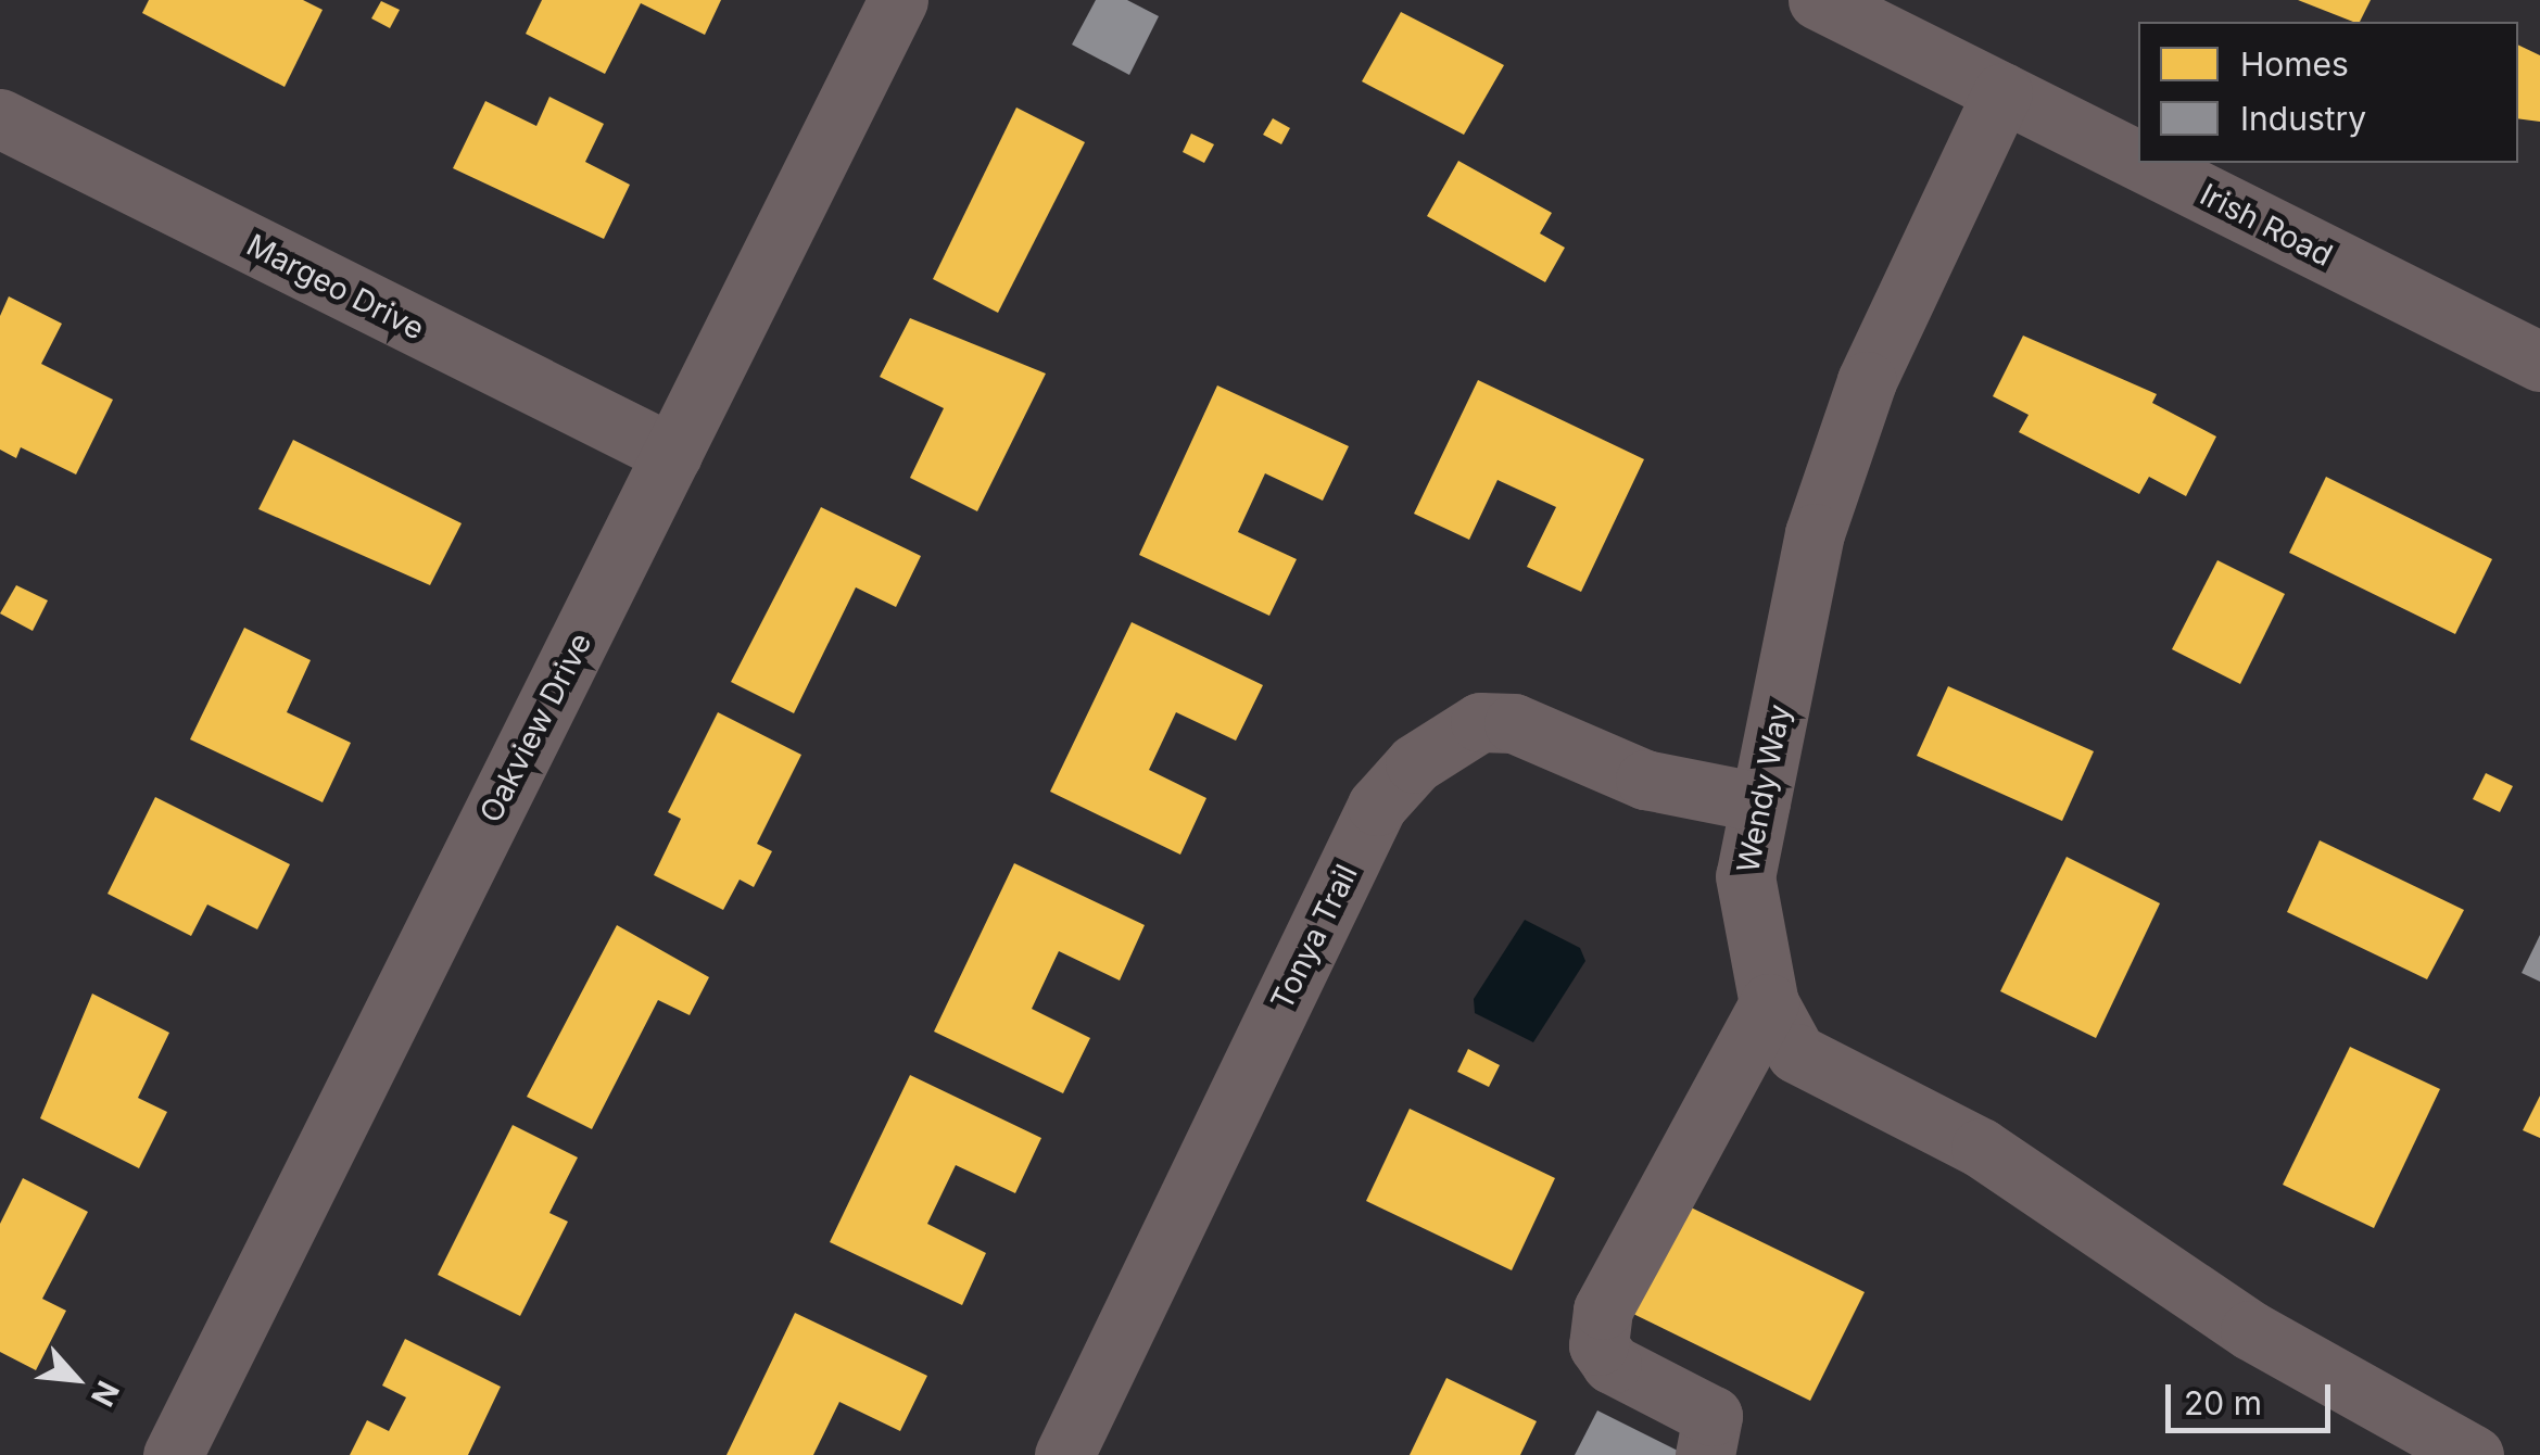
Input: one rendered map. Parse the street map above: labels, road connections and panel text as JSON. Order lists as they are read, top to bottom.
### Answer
{
  "streets": {
    "street": [
      "Irish Road",
      "Margeo Drive",
      "Oakview Drive",
      "Wendy Way",
      "Tonya Trail"
    ]
  },
  "crossings": [
    ["Irish Road", "Wendy Way"],
    ["Margeo Drive", "Oakview Drive"],
    ["Wendy Way", "Tonya Trail"]
  ],
  "legend": ["Homes", "Industry"],
  "scale_bar": "20 m",
  "north": "bottom right"
}
